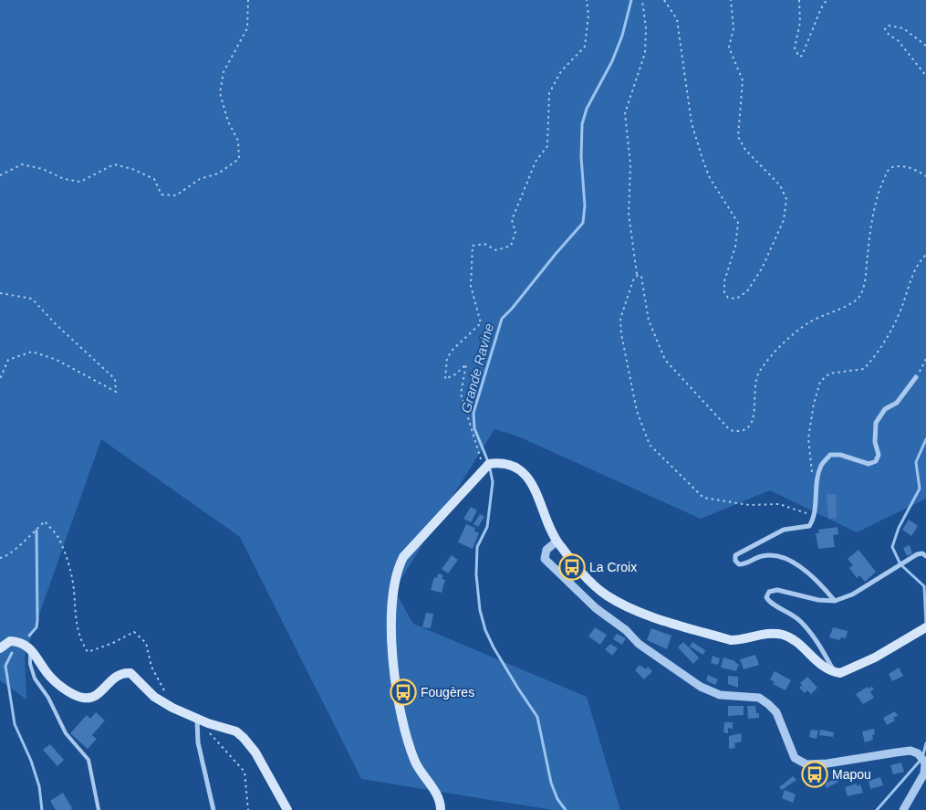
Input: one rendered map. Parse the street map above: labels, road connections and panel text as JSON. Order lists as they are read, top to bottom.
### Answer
{
  "water": ["Grande Ravine"],
  "places": {
    "bus stop": ["La Croix", "Fougères", "Mapou"]
  }
}
